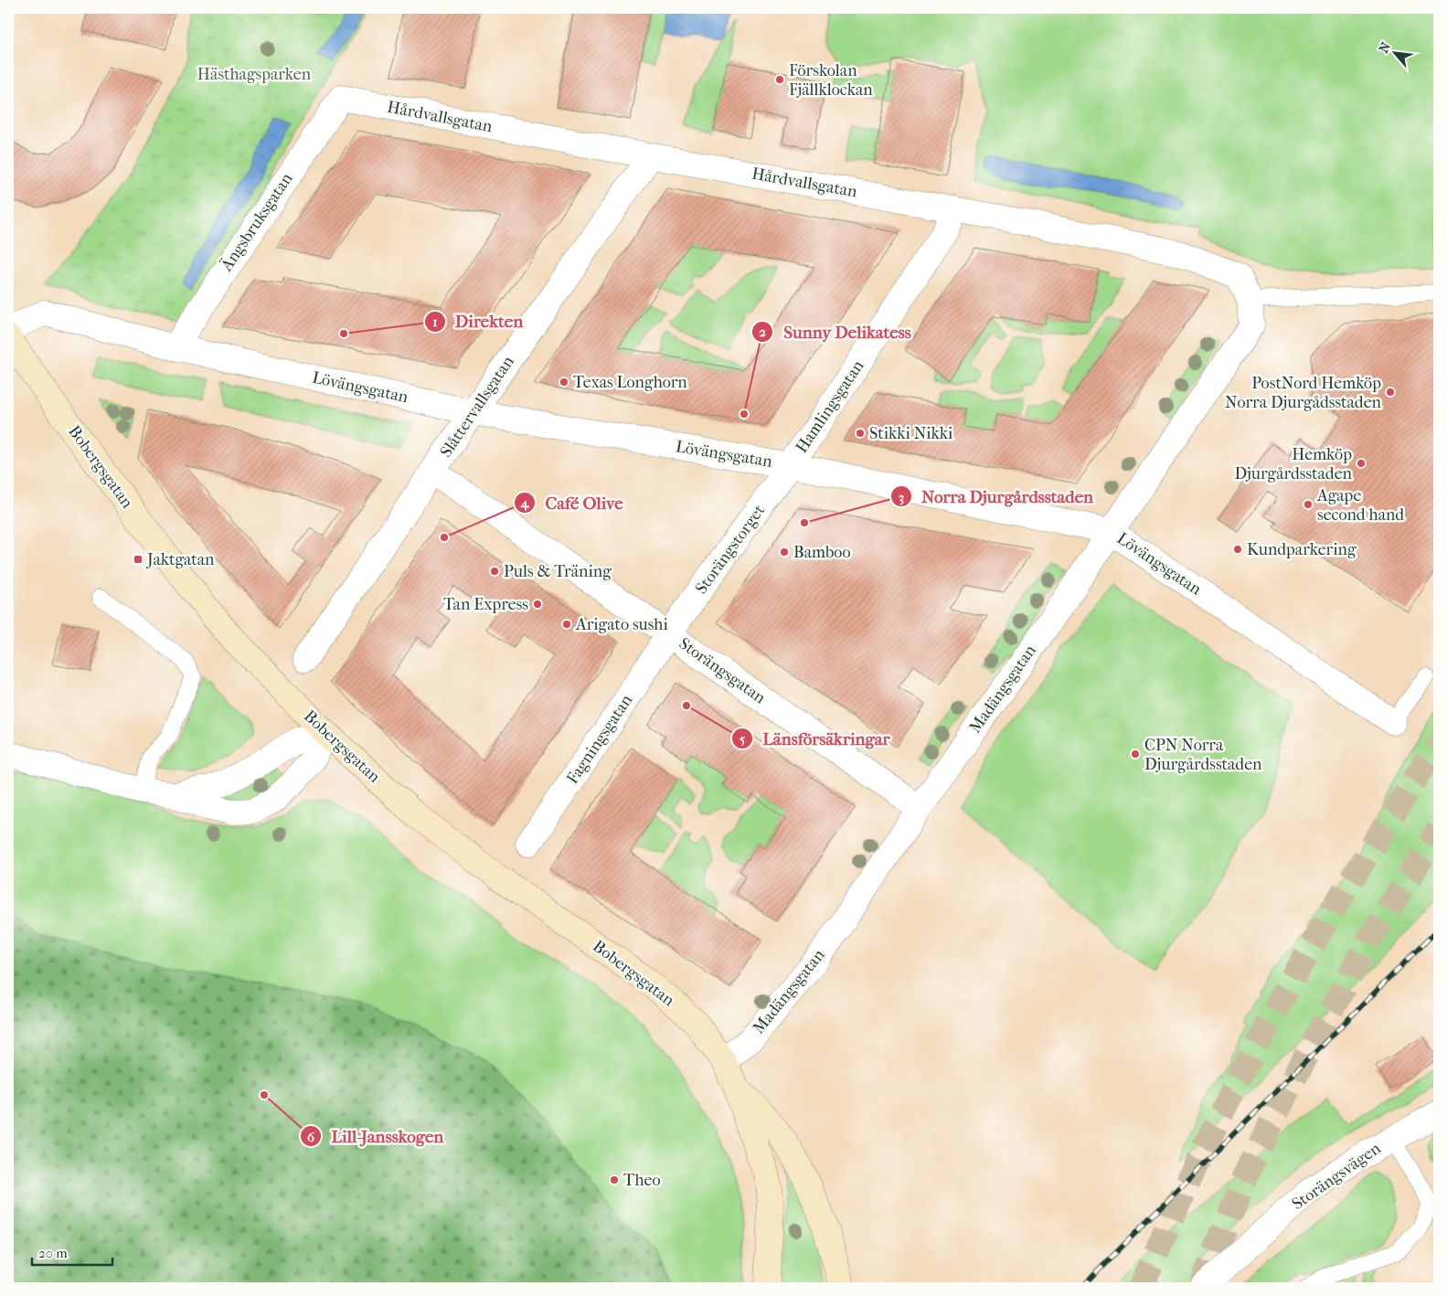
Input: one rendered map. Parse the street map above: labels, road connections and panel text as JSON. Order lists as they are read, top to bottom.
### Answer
{
  "streets": {
    "street": [
      "Hårdvallsgatan",
      "Ängsbruksgatan",
      "Lövängsgatan",
      "Slåttervallsgatan",
      "Hamlingsgatan",
      "Bobergsgatan",
      "Storängstorget",
      "Storängsgatan",
      "Madängsgatan",
      "Fagningsgatan",
      "Storängsvägen"
    ]
  },
  "crossings": [
    ["Hårdvallsgatan", "Ängsbruksgatan"],
    ["Hårdvallsgatan", "Slåttervallsgatan"],
    ["Hårdvallsgatan", "Hamlingsgatan"],
    ["Hårdvallsgatan", "Madängsgatan"],
    ["Ängsbruksgatan", "Lövängsgatan"],
    ["Lövängsgatan", "Slåttervallsgatan"],
    ["Lövängsgatan", "Hamlingsgatan"],
    ["Lövängsgatan", "Storängstorget"],
    ["Lövängsgatan", "Madängsgatan"],
    ["Slåttervallsgatan", "Storängsgatan"],
    ["Hamlingsgatan", "Storängstorget"],
    ["Bobergsgatan", "Madängsgatan"],
    ["Storängstorget", "Storängsgatan"],
    ["Storängstorget", "Fagningsgatan"],
    ["Storängsgatan", "Madängsgatan"],
    ["Storängsgatan", "Fagningsgatan"]
  ],
  "parks": ["Hästhagsparken"],
  "places": {
    "other": [
      "Förskolan Fjällklockan",
      "Direkten",
      "Texas Longhorn",
      "PostNord Hemköp Norra Djurgådsstaden",
      "Sunny Delikatess",
      "Stikki Nikki",
      "Hemköp Djurgårdsstaden",
      "Agape second hand",
      "Norra Djurgårdsstaden",
      "Café Olive",
      "Kundparkering",
      "Bamboo",
      "Puls & Träning",
      "Tan Express",
      "Arigato sushi",
      "Länsförsäkringar",
      "CPN Norra Djurgårdsstaden",
      "Lill-Jansskogen",
      "Theo"
    ],
    "transit": ["Jaktgatan"]
  },
  "scale_bar": "20 m",
  "north": "top left"
}
